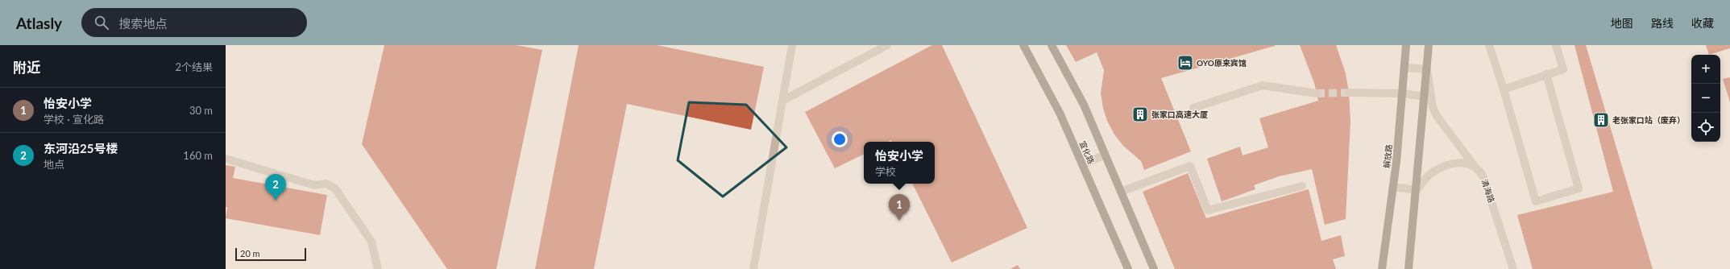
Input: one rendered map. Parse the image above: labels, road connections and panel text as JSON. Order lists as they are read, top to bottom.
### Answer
{
  "streets": {
    "main road": ["宣化路", "解放路"],
    "street": ["清海路"]
  },
  "places": {
    "hotel": ["OYO原来宾馆"],
    "building": ["张家口高速大厦", "老张家口站（废弃）"]
  },
  "scale_bar": "20 m",
  "page": {
    "header": "Atlasly",
    "search": "搜索地点",
    "nav": ["地图", "路线", "收藏"],
    "heading": ["附近", "2个结果"],
    "map_buttons": ["+", "−"],
    "list": [
      {
        "mark": "1",
        "name": "怡安小学",
        "note": "学校 · 宣化路",
        "value": "30 m"
      },
      {
        "mark": "2",
        "name": "东河沿25号楼",
        "note": "地点",
        "value": "160 m"
      }
    ],
    "popup": ["怡安小学", "学校"],
    "pins": ["2", "1"],
    "scale": "20 m"
  }
}
